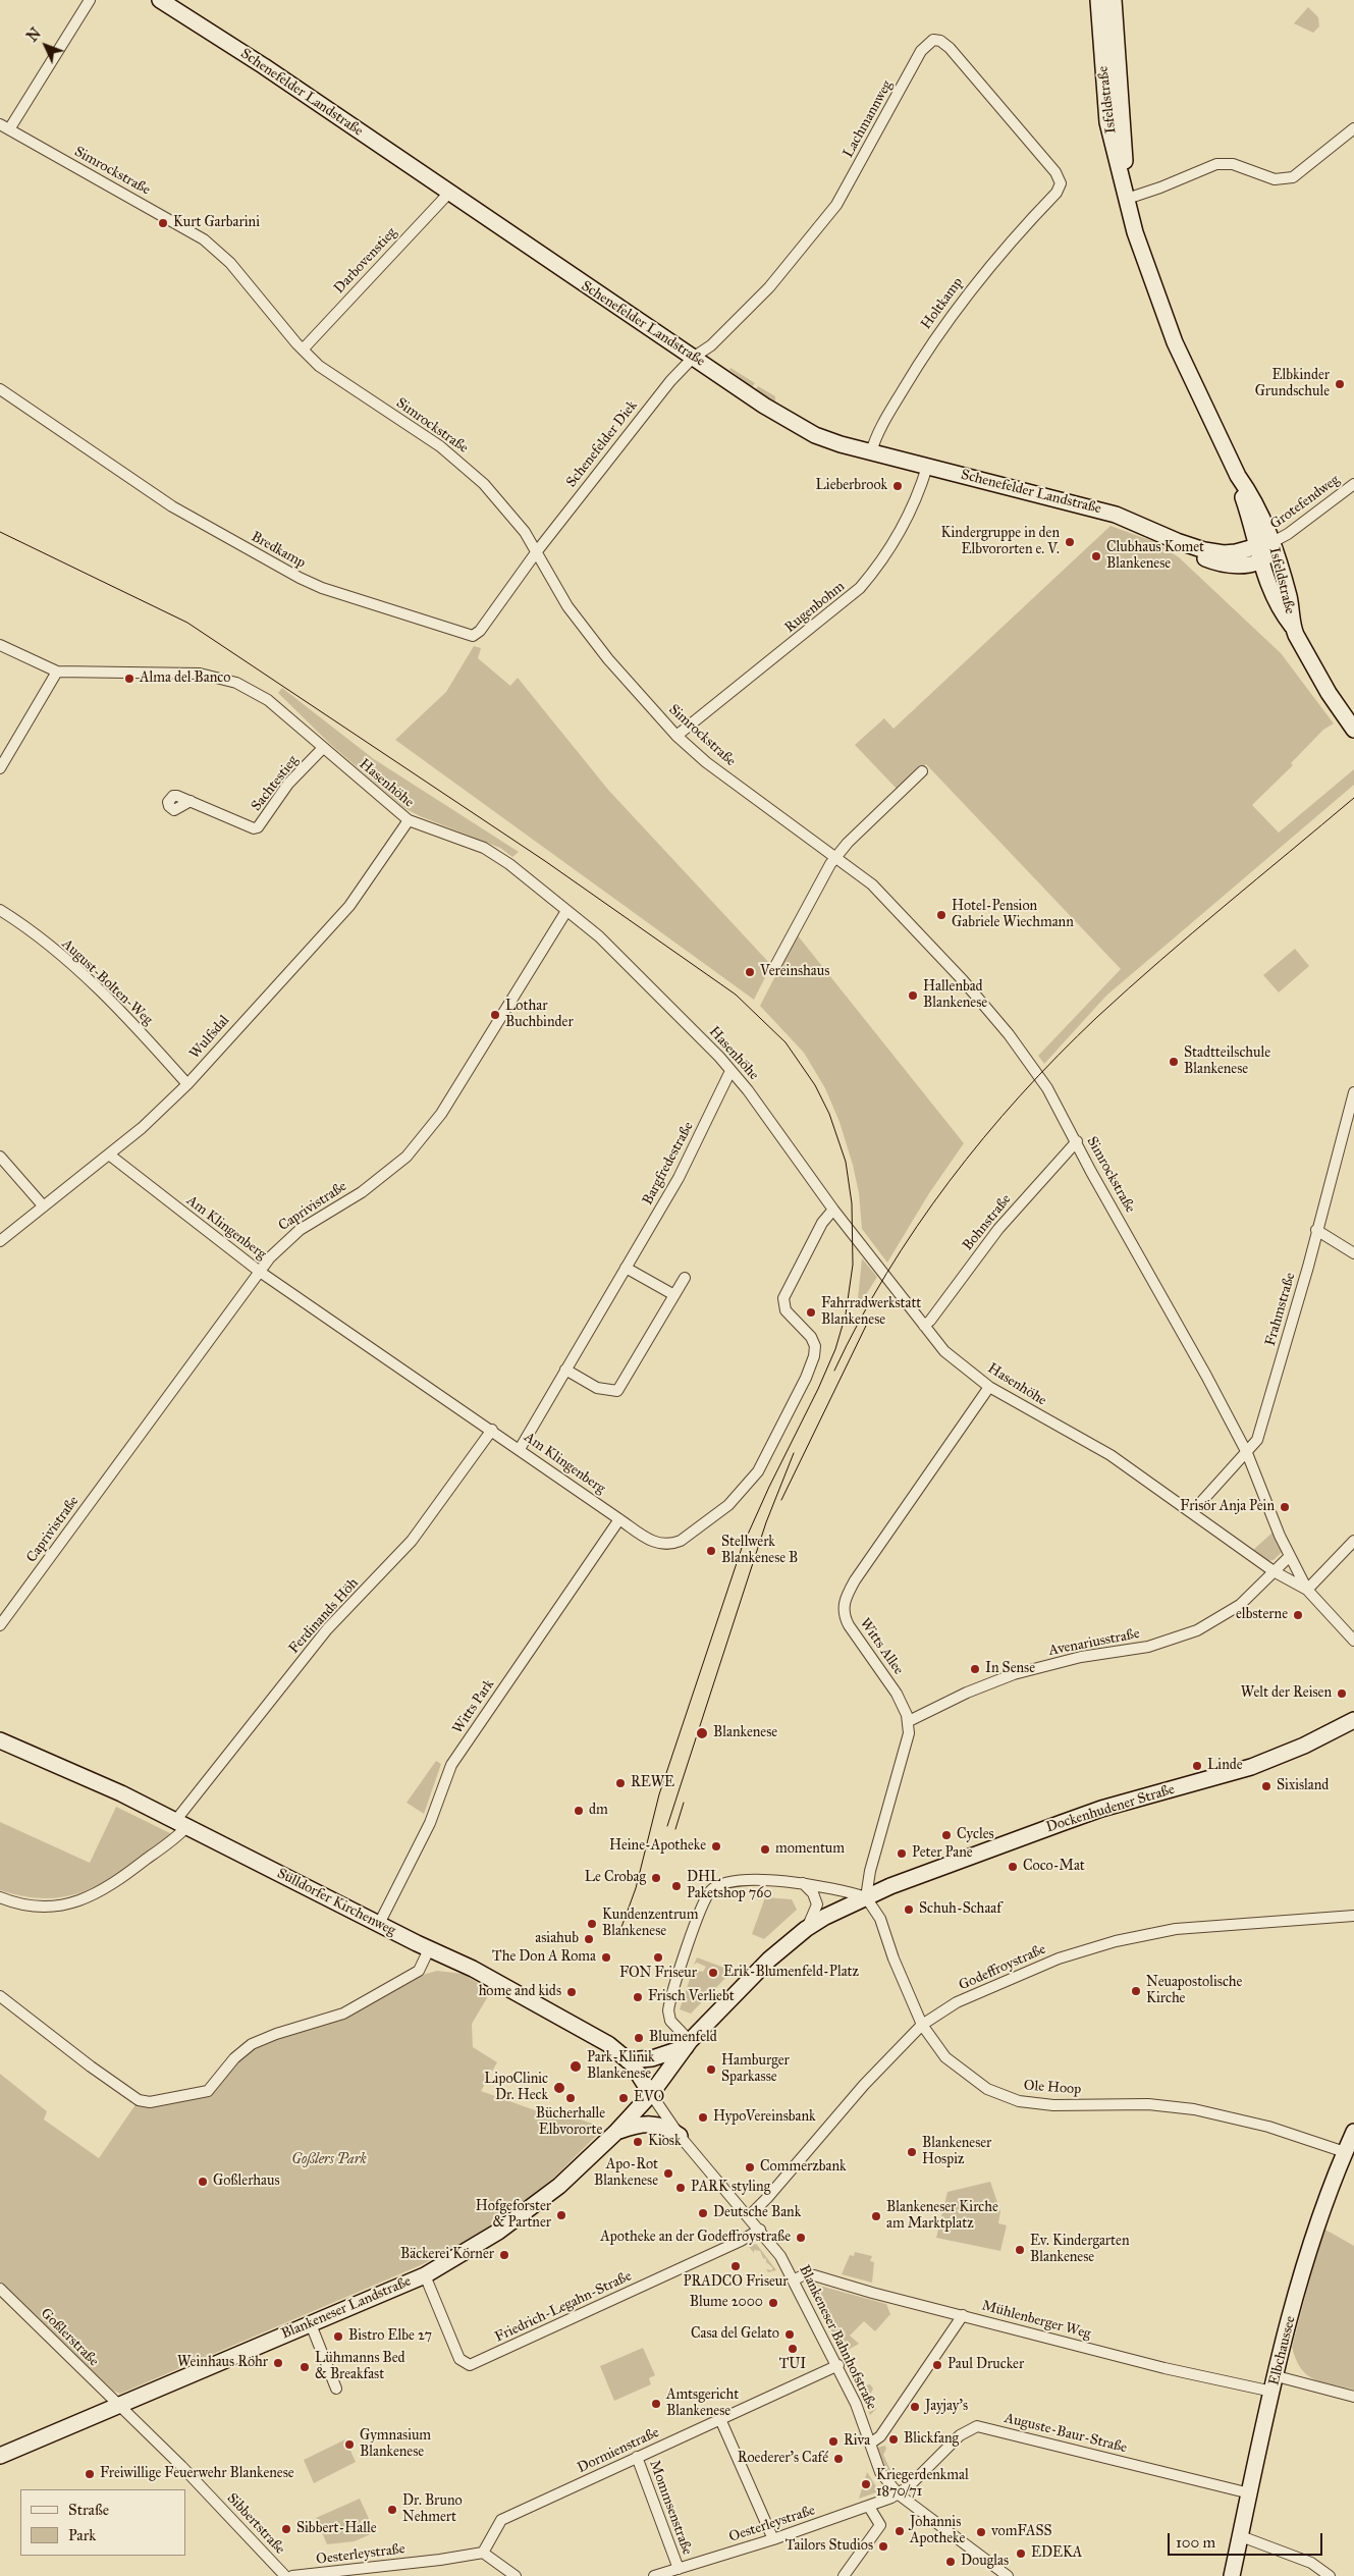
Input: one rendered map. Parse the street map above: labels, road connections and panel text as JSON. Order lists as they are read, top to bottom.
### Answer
{
  "streets": {
    "main road": [
      "Schenefelder Landstraße",
      "Isfeldstraße",
      "Dockenhudener Straße",
      "Sülldorfer Kirchenweg",
      "Blankeneser Landstraße",
      "Elbchaussee"
    ],
    "street": [
      "Lachmannweg",
      "Simrockstraße",
      "Darbovenstieg",
      "Holtkamp",
      "Schenefelder Diek",
      "Grotefendweg",
      "Bredkamp",
      "Rugenbohm",
      "Sachtestieg",
      "Hasenhöhe",
      "August-Bolten-Weg",
      "Wulfsdal",
      "Bargfredestraße",
      "Caprivistraße",
      "Bohnstraße",
      "Am Klingenberg",
      "Frahmstraße",
      "Ferdinands Höh",
      "Avenariusstraße",
      "Witts Allee",
      "Witts Park",
      "Godeffroystraße",
      "Ole Hoop",
      "Friedrich-Legahn-Straße",
      "Mühlenberger Weg",
      "Goßlerstraße",
      "Blankeneser Bahnhofstraße",
      "Auguste-Baur-Straße",
      "Dormienstraße",
      "Mommsenstraße",
      "Sibbertstraße",
      "Oesterleystraße"
    ]
  },
  "crossings": [
    ["Schenefelder Landstraße", "Isfeldstraße"],
    ["Schenefelder Landstraße", "Lachmannweg"],
    ["Schenefelder Landstraße", "Darbovenstieg"],
    ["Schenefelder Landstraße", "Holtkamp"],
    ["Schenefelder Landstraße", "Schenefelder Diek"],
    ["Schenefelder Landstraße", "Grotefendweg"],
    ["Schenefelder Landstraße", "Rugenbohm"],
    ["Isfeldstraße", "Grotefendweg"],
    ["Lachmannweg", "Holtkamp"],
    ["Lachmannweg", "Schenefelder Diek"],
    ["Simrockstraße", "Darbovenstieg"],
    ["Simrockstraße", "Schenefelder Diek"],
    ["Simrockstraße", "Bredkamp"],
    ["Simrockstraße", "Rugenbohm"],
    ["Simrockstraße", "Hasenhöhe"],
    ["Simrockstraße", "Bohnstraße"],
    ["Simrockstraße", "Frahmstraße"],
    ["Schenefelder Diek", "Bredkamp"],
    ["Sachtestieg", "Hasenhöhe"],
    ["Hasenhöhe", "Wulfsdal"],
    ["Hasenhöhe", "Bargfredestraße"],
    ["Hasenhöhe", "Caprivistraße"],
    ["Hasenhöhe", "Bohnstraße"],
    ["Hasenhöhe", "Am Klingenberg"],
    ["Hasenhöhe", "Frahmstraße"],
    ["Hasenhöhe", "Avenariusstraße"],
    ["Hasenhöhe", "Witts Allee"],
    ["August-Bolten-Weg", "Wulfsdal"],
    ["Wulfsdal", "Am Klingenberg"],
    ["Bargfredestraße", "Am Klingenberg"],
    ["Caprivistraße", "Am Klingenberg"],
    ["Am Klingenberg", "Ferdinands Höh"],
    ["Am Klingenberg", "Witts Park"],
    ["Ferdinands Höh", "Sülldorfer Kirchenweg"],
    ["Avenariusstraße", "Witts Allee"],
    ["Witts Allee", "Dockenhudener Straße"],
    ["Witts Allee", "Ole Hoop"],
    ["Witts Park", "Sülldorfer Kirchenweg"],
    ["Dockenhudener Straße", "Ole Hoop"],
    ["Sülldorfer Kirchenweg", "Blankeneser Landstraße"],
    ["Sülldorfer Kirchenweg", "Blankeneser Bahnhofstraße"],
    ["Godeffroystraße", "Ole Hoop"],
    ["Godeffroystraße", "Blankeneser Bahnhofstraße"],
    ["Ole Hoop", "Elbchaussee"],
    ["Friedrich-Legahn-Straße", "Blankeneser Landstraße"],
    ["Friedrich-Legahn-Straße", "Blankeneser Bahnhofstraße"],
    ["Blankeneser Landstraße", "Goßlerstraße"],
    ["Blankeneser Landstraße", "Blankeneser Bahnhofstraße"],
    ["Blankeneser Landstraße", "Sibbertstraße"],
    ["Mühlenberger Weg", "Blankeneser Bahnhofstraße"],
    ["Mühlenberger Weg", "Elbchaussee"],
    ["Goßlerstraße", "Sibbertstraße"],
    ["Blankeneser Bahnhofstraße", "Auguste-Baur-Straße"],
    ["Blankeneser Bahnhofstraße", "Dormienstraße"],
    ["Blankeneser Bahnhofstraße", "Oesterleystraße"],
    ["Elbchaussee", "Auguste-Baur-Straße"],
    ["Auguste-Baur-Straße", "Oesterleystraße"],
    ["Dormienstraße", "Mommsenstraße"],
    ["Dormienstraße", "Oesterleystraße"],
    ["Mommsenstraße", "Oesterleystraße"]
  ],
  "parks": ["Goßlers Park"],
  "places": [
    "Kurt Garbarini",
    "Elbkinder Grundschule",
    "Lieberbrook",
    "Kindergruppe in den Elbvororten e. V.",
    "Clubhaus Komet Blankenese",
    "Alma del Banco",
    "Hotel-Pension Gabriele Wiechmann",
    "Vereinshaus",
    "Hallenbad Blankenese",
    "Lothar Buchbinder",
    "Stadtteilschule Blankenese",
    "Fahrradwerkstatt Blankenese",
    "Frisör Anja Pein",
    "Stellwerk Blankenese B",
    "elbsterne",
    "In Sense",
    "Welt der Reisen",
    "Blankenese",
    "Linde",
    "REWE",
    "Sixisland",
    "dm",
    "Cycles",
    "Heine-Apotheke",
    "momentum",
    "Peter Pane",
    "Coco-Mat",
    "Le Crobag",
    "DHL Paketshop 760",
    "Schuh-Schaaf",
    "Kundenzentrum Blankenese",
    "asiahub",
    "The Don A Roma",
    "FON Friseur",
    "Erik-Blumenfeld-Platz",
    "Neuapostolische Kirche",
    "home and kids",
    "Frisch Verliebt",
    "Blumenfeld",
    "Park-Klinik Blankenese",
    "Hamburger Sparkasse",
    "LipoClinic Dr. Heck",
    "Bücherhalle Elbvororte",
    "EVO",
    "HypoVereinsbank",
    "Kiosk",
    "Blankeneser Hospiz",
    "Commerzbank",
    "Apo-Rot Blankenese",
    "Goßlerhaus",
    "PARK styling",
    "Deutsche Bank",
    "Hofgeforster & Partner",
    "Blankeneser Kirche am Marktplatz",
    "Apotheke an der Godeffroystraße",
    "Ev. Kindergarten Blankenese",
    "Bäckerei Körner",
    "PRADCO Friseur",
    "Blume 2000",
    "Casa del Gelato",
    "Bistro Elbe 27",
    "TUI",
    "Weinhaus Röhr",
    "Paul Drucker",
    "Lühmanns Bed & Breakfast",
    "Amtsgericht Blankenese",
    "Jayjay's",
    "Blickfang",
    "Riva",
    "Gymnasium Blankenese",
    "Roederer's Café",
    "Freiwillige Feuerwehr Blankenese",
    "Kriegerdenkmal 1870/71",
    "Dr. Bruno Nehmert",
    "Sibbert-Halle",
    "Johannis Apotheke",
    "vomFASS",
    "Tailors Studios",
    "EDEKA",
    "Douglas"
  ],
  "legend": ["Straße", "Park"],
  "scale_bar": "100 m",
  "north": "top left"
}
